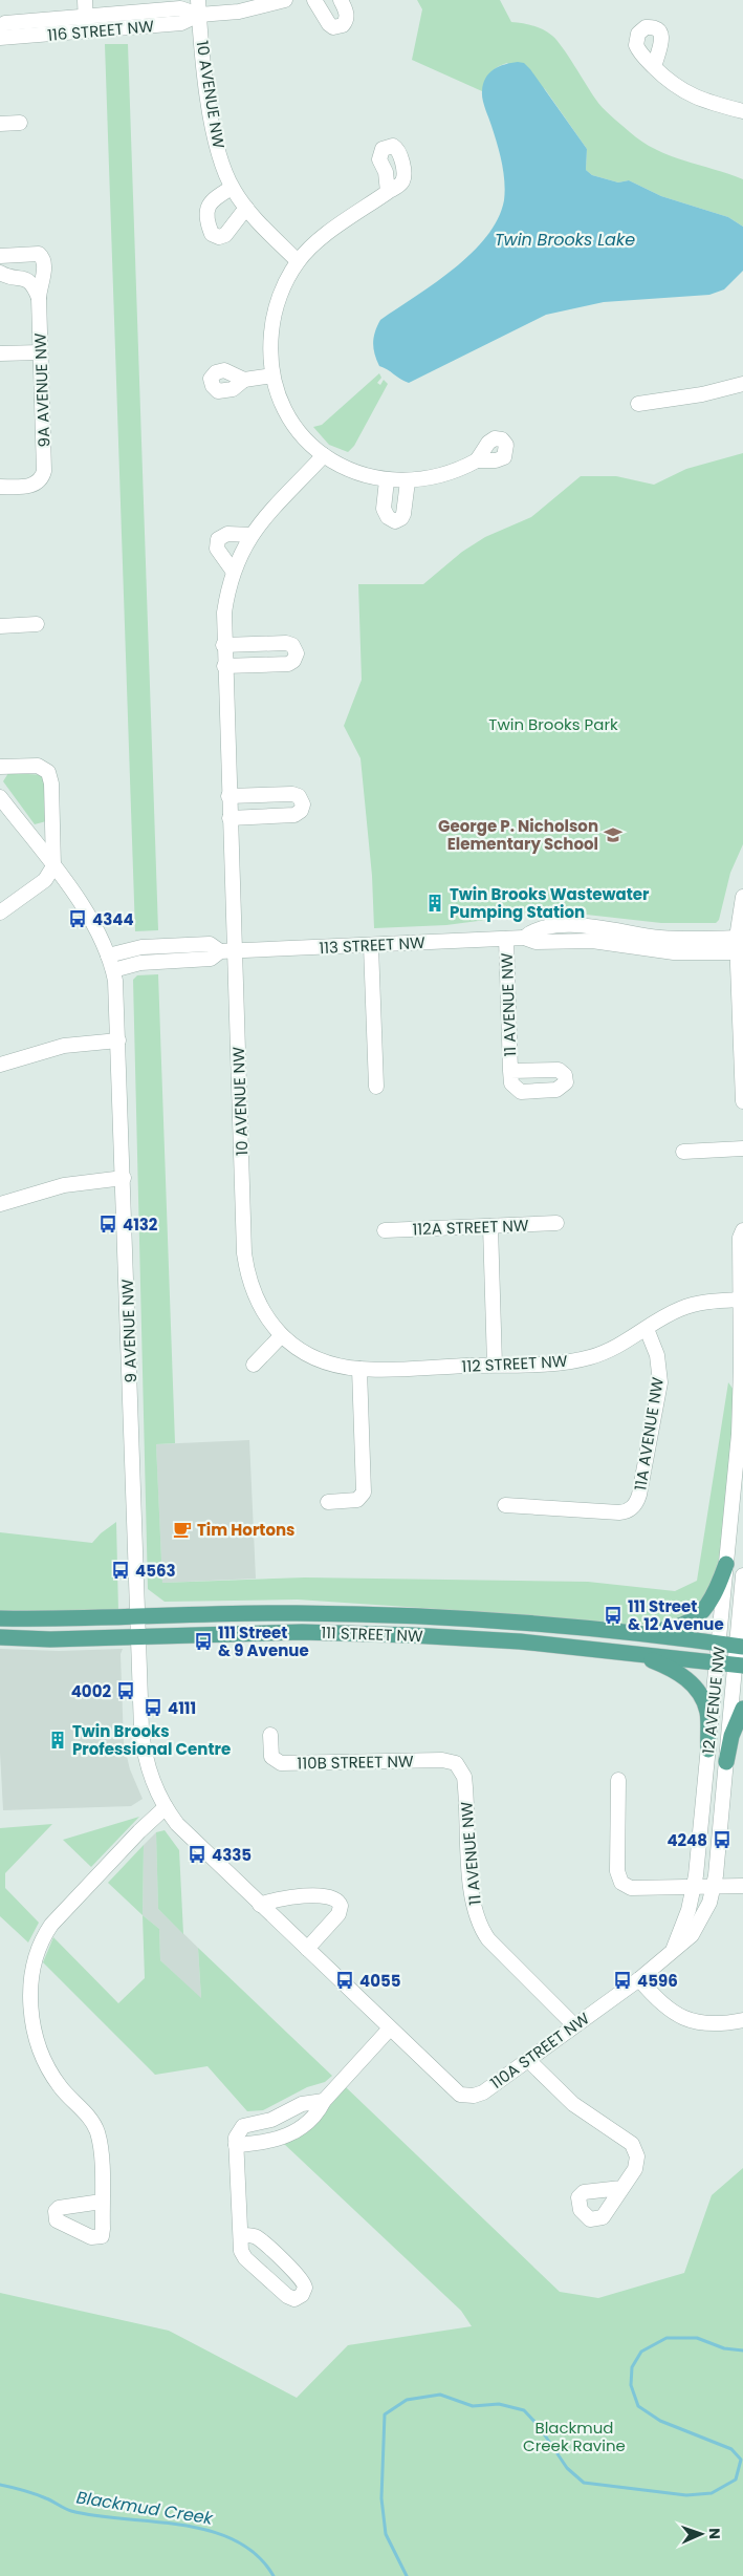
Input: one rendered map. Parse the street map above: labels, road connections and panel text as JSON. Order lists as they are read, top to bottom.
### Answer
{
  "streets": {
    "main road": ["111 STREET NW"],
    "street": [
      "116 STREET NW",
      "10 AVENUE NW",
      "9A AVENUE NW",
      "113 STREET NW",
      "11 AVENUE NW",
      "112A STREET NW",
      "9 AVENUE NW",
      "112 STREET NW",
      "11A AVENUE NW",
      "12 AVENUE NW",
      "110B STREET NW",
      "110A STREET NW"
    ]
  },
  "crossings": [
    ["116 STREET NW", "10 AVENUE NW"],
    ["10 AVENUE NW", "113 STREET NW"],
    ["10 AVENUE NW", "112 STREET NW"],
    ["113 STREET NW", "11 AVENUE NW"],
    ["113 STREET NW", "9 AVENUE NW"],
    ["11 AVENUE NW", "110B STREET NW"],
    ["11 AVENUE NW", "110A STREET NW"],
    ["9 AVENUE NW", "111 STREET NW"],
    ["9 AVENUE NW", "110A STREET NW"],
    ["112 STREET NW", "11A AVENUE NW"],
    ["112 STREET NW", "12 AVENUE NW"],
    ["111 STREET NW", "12 AVENUE NW"],
    ["12 AVENUE NW", "110A STREET NW"]
  ],
  "water": ["Twin Brooks Lake", "Blackmud Creek"],
  "parks": ["Twin Brooks Park", "Blackmud Creek Ravine"],
  "places": {
    "school or university": ["George P. Nicholson Elementary School"],
    "building": ["Twin Brooks Wastewater Pumping Station", "Twin Brooks Professional Centre"],
    "bus stop": [
      "4344",
      "4132",
      "4563",
      "111 Street & 12 Avenue",
      "111 Street & 9 Avenue",
      "4002",
      "4111",
      "4248",
      "4335",
      "4055",
      "4596"
    ],
    "cafe": ["Tim Hortons"]
  },
  "north": "right"
}
